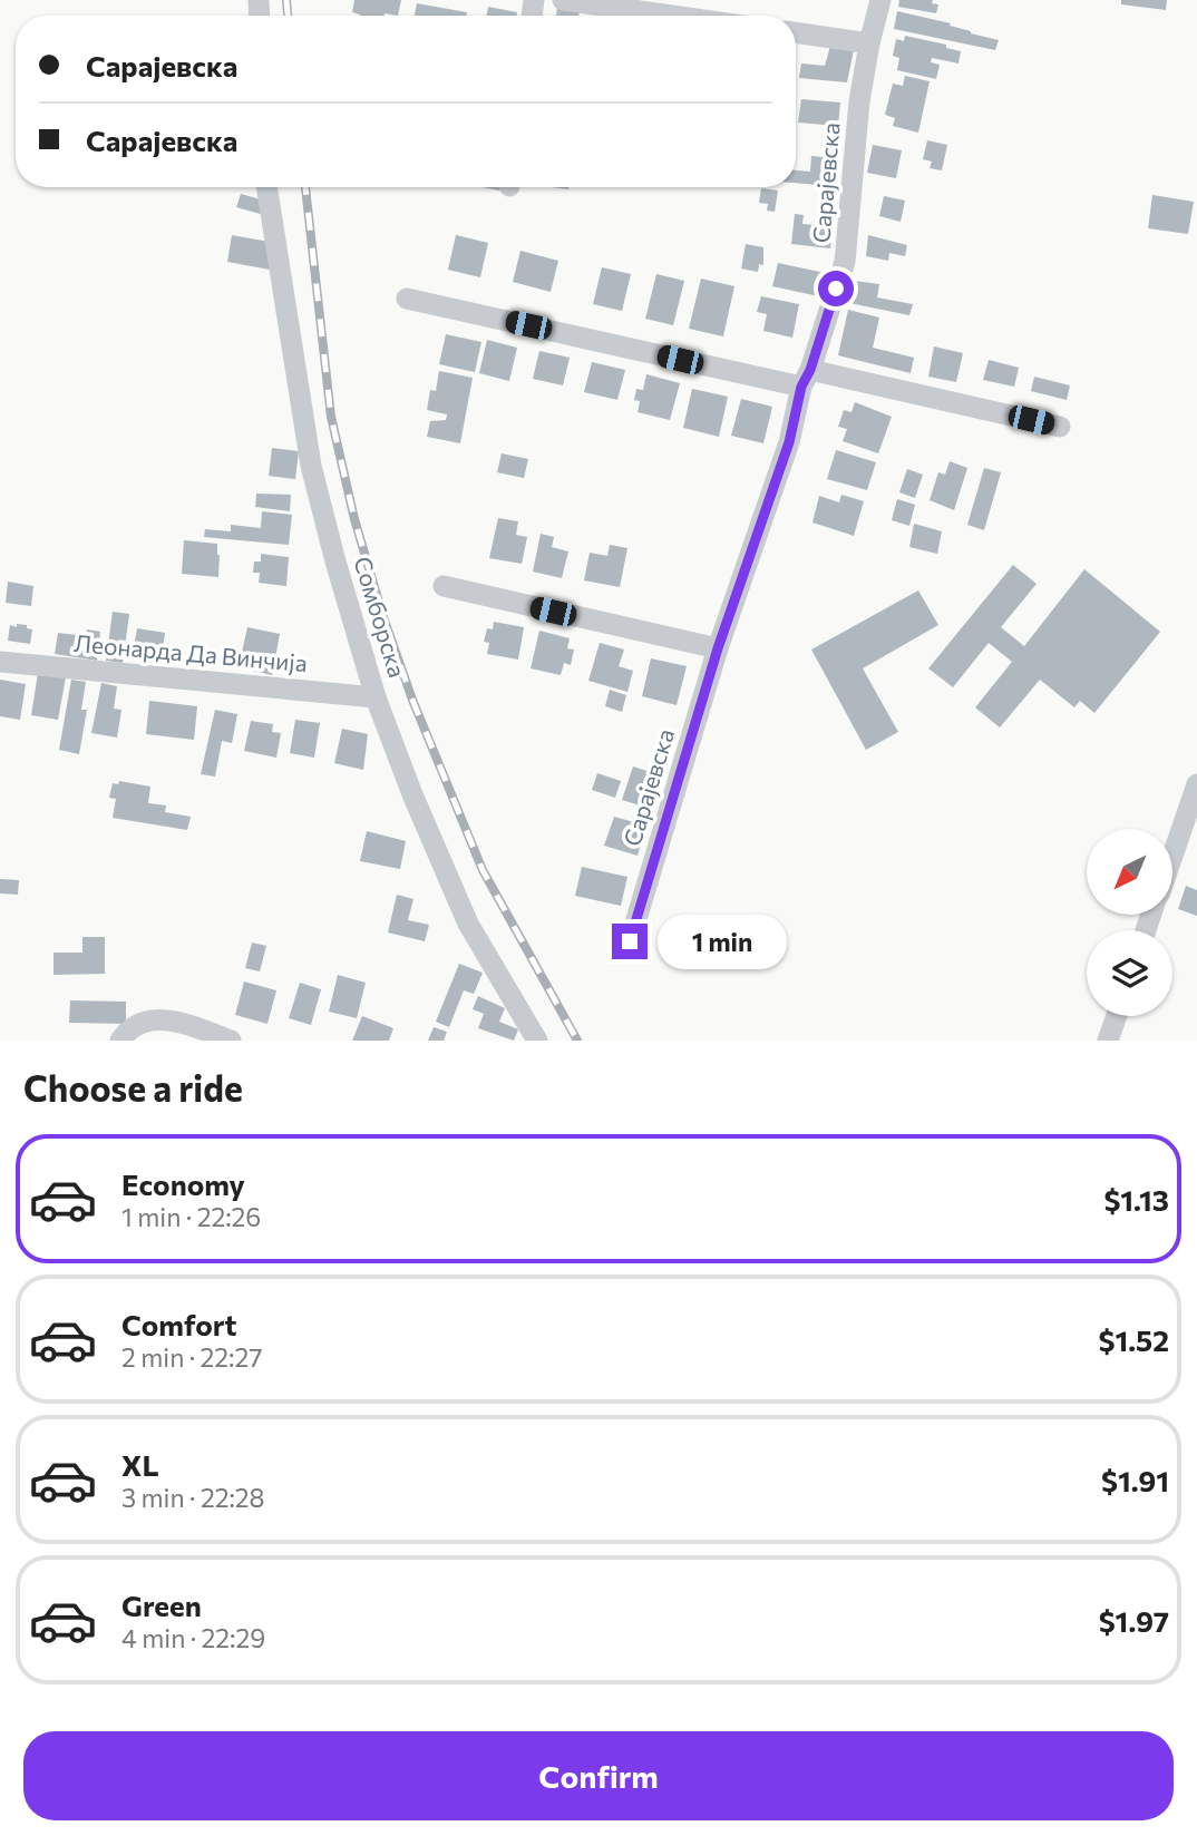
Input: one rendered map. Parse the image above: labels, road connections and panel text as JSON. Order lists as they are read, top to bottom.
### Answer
{
  "streets": {
    "street": ["Сарајевска", "Сомборска", "Леонарда Да Винчија"]
  },
  "crossings": [
    ["Сомборска", "Леонарда Да Винчија"]
  ],
  "north": "bottom left",
  "page": {
    "banner": ["Сарајевска", "Сарајевска"],
    "bubble": "1 min",
    "heading": "Choose a ride",
    "list": [
      {
        "name": "Economy",
        "note": "1 min · 22:26",
        "value": "$1.13"
      },
      {
        "name": "Comfort",
        "note": "2 min · 22:27",
        "value": "$1.52"
      },
      {
        "name": "XL",
        "note": "3 min · 22:28",
        "value": "$1.91"
      },
      {
        "name": "Green",
        "note": "4 min · 22:29",
        "value": "$1.97"
      }
    ],
    "buttons": "Confirm"
  }
}
